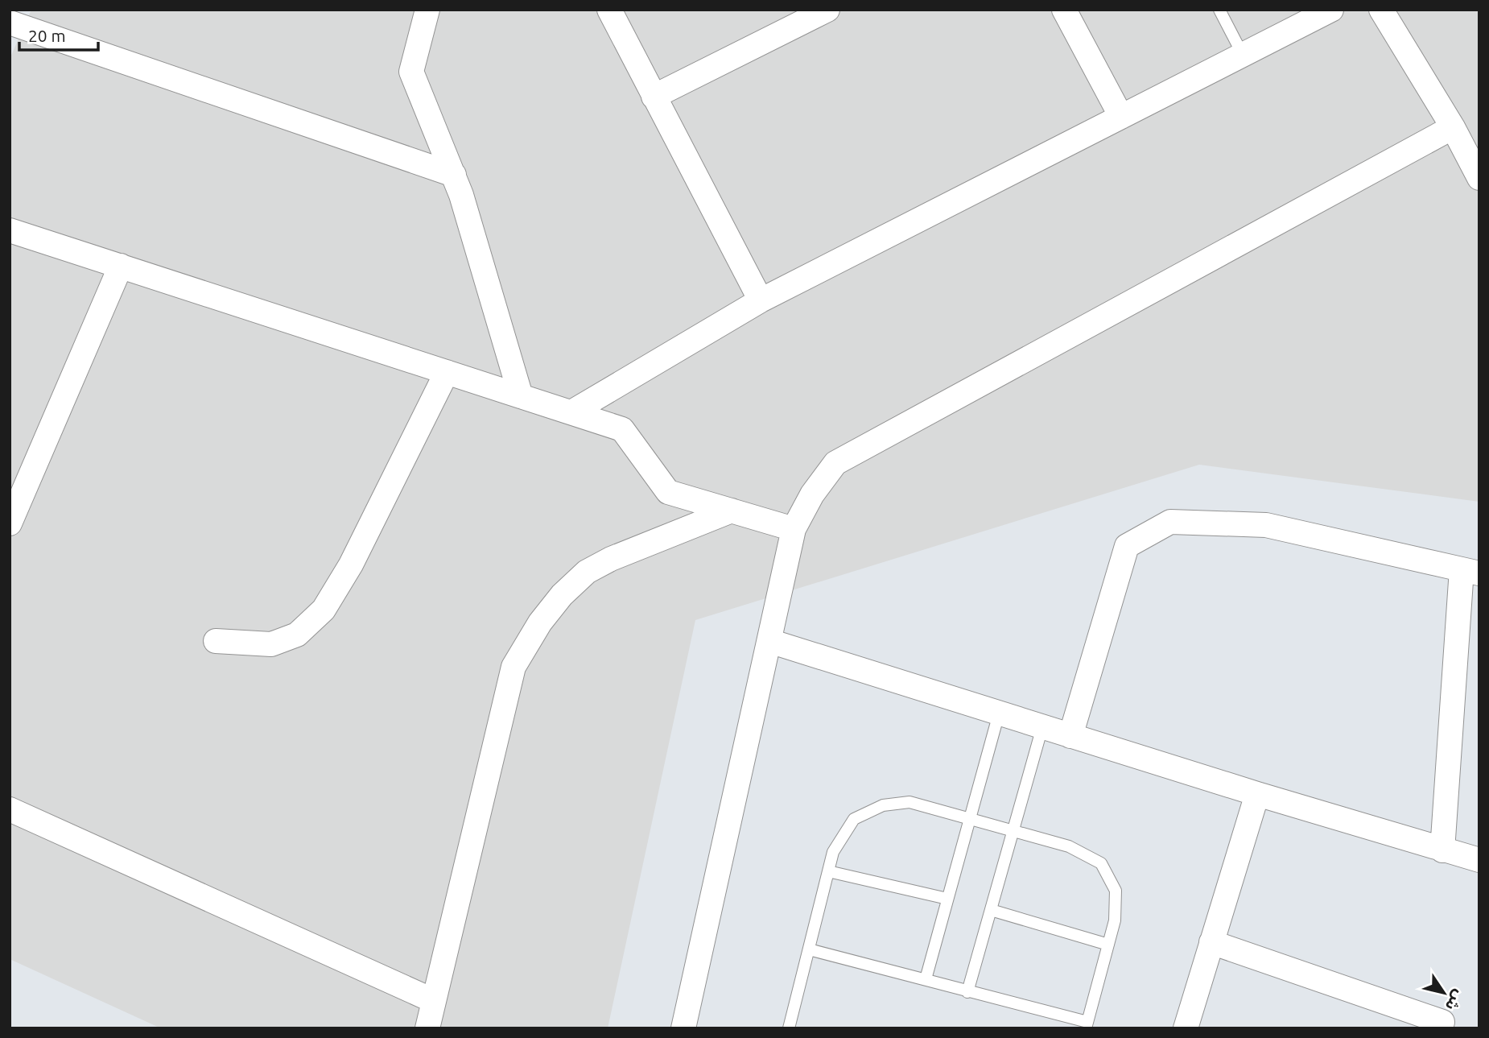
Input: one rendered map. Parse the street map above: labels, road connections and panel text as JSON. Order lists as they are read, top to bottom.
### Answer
{
  "scale_bar": "20 m",
  "north": "bottom right"
}
